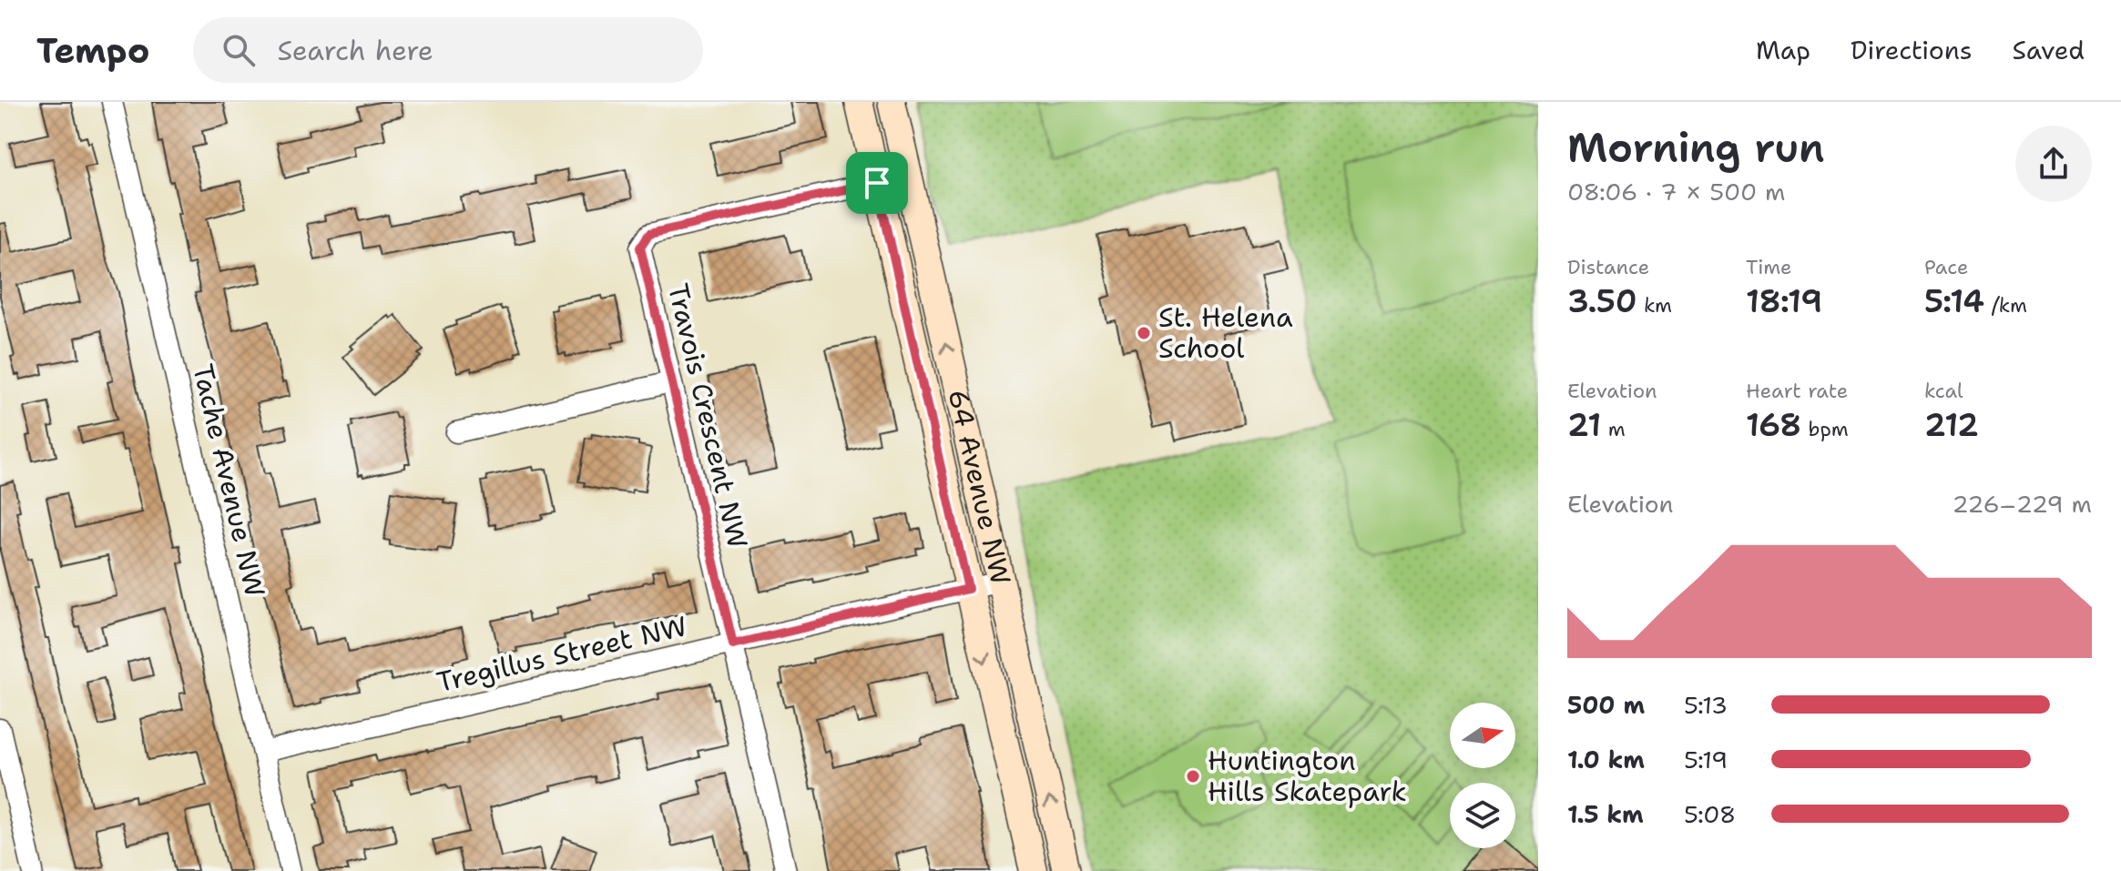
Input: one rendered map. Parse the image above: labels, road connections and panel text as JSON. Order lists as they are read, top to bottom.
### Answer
{
  "streets": {
    "main road": ["64 Avenue NW"],
    "street": ["Travois Crescent NW", "Tache Avenue NW", "Tregillus Street NW"]
  },
  "crossings": [
    ["Travois Crescent NW", "64 Avenue NW"],
    ["Travois Crescent NW", "Tregillus Street NW"],
    ["Tache Avenue NW", "Tregillus Street NW"],
    ["64 Avenue NW", "Tregillus Street NW"]
  ],
  "places": ["St. Helena School", "Huntington Hills Skatepark"],
  "north": "right",
  "page": {
    "header": "Tempo",
    "search": "Search here",
    "nav": ["Map", "Directions", "Saved"],
    "heading": ["Morning run", "08:06 · 7 × 500 m"],
    "stats": [
      ["Distance", "3.50 km"],
      ["Time", "18:19"],
      ["Pace", "5:14 /km"],
      ["Elevation", "21 m"],
      ["Heart rate", "168 bpm"],
      ["kcal", "212"]
    ],
    "chart": ["Elevation", "226–229 m"],
    "list": [
      {
        "name": "500 m",
        "note": "5:13"
      },
      {
        "name": "1.0 km",
        "note": "5:19"
      },
      {
        "name": "1.5 km",
        "note": "5:08"
      }
    ]
  }
}
